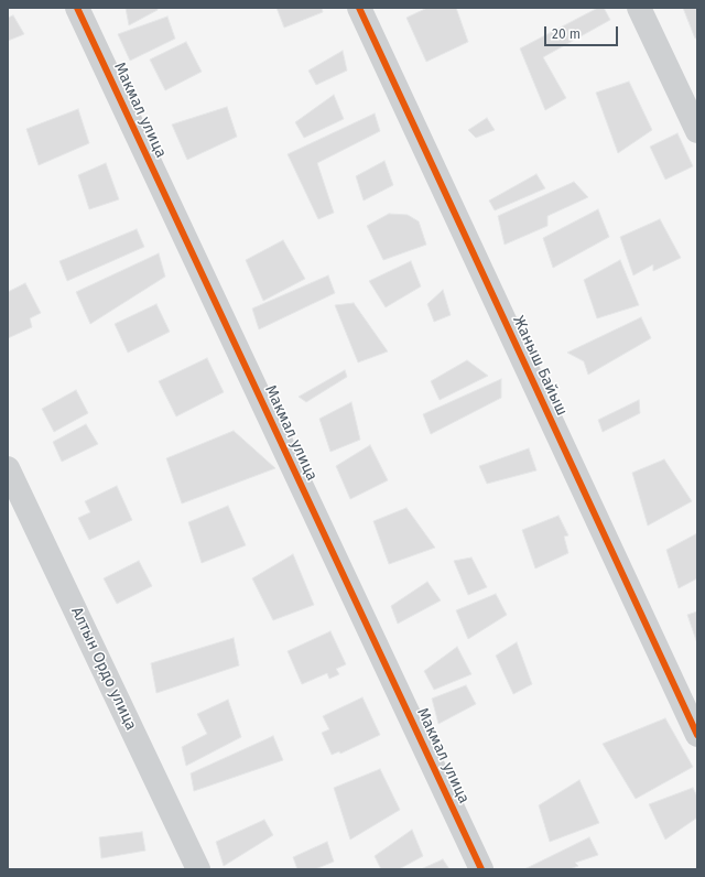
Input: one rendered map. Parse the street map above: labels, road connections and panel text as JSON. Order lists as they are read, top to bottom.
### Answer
{
  "streets": {
    "street": ["Макмал улица", "Жаныш Байыш", "Алтын Ордо улица"]
  },
  "scale_bar": "20 m"
}
